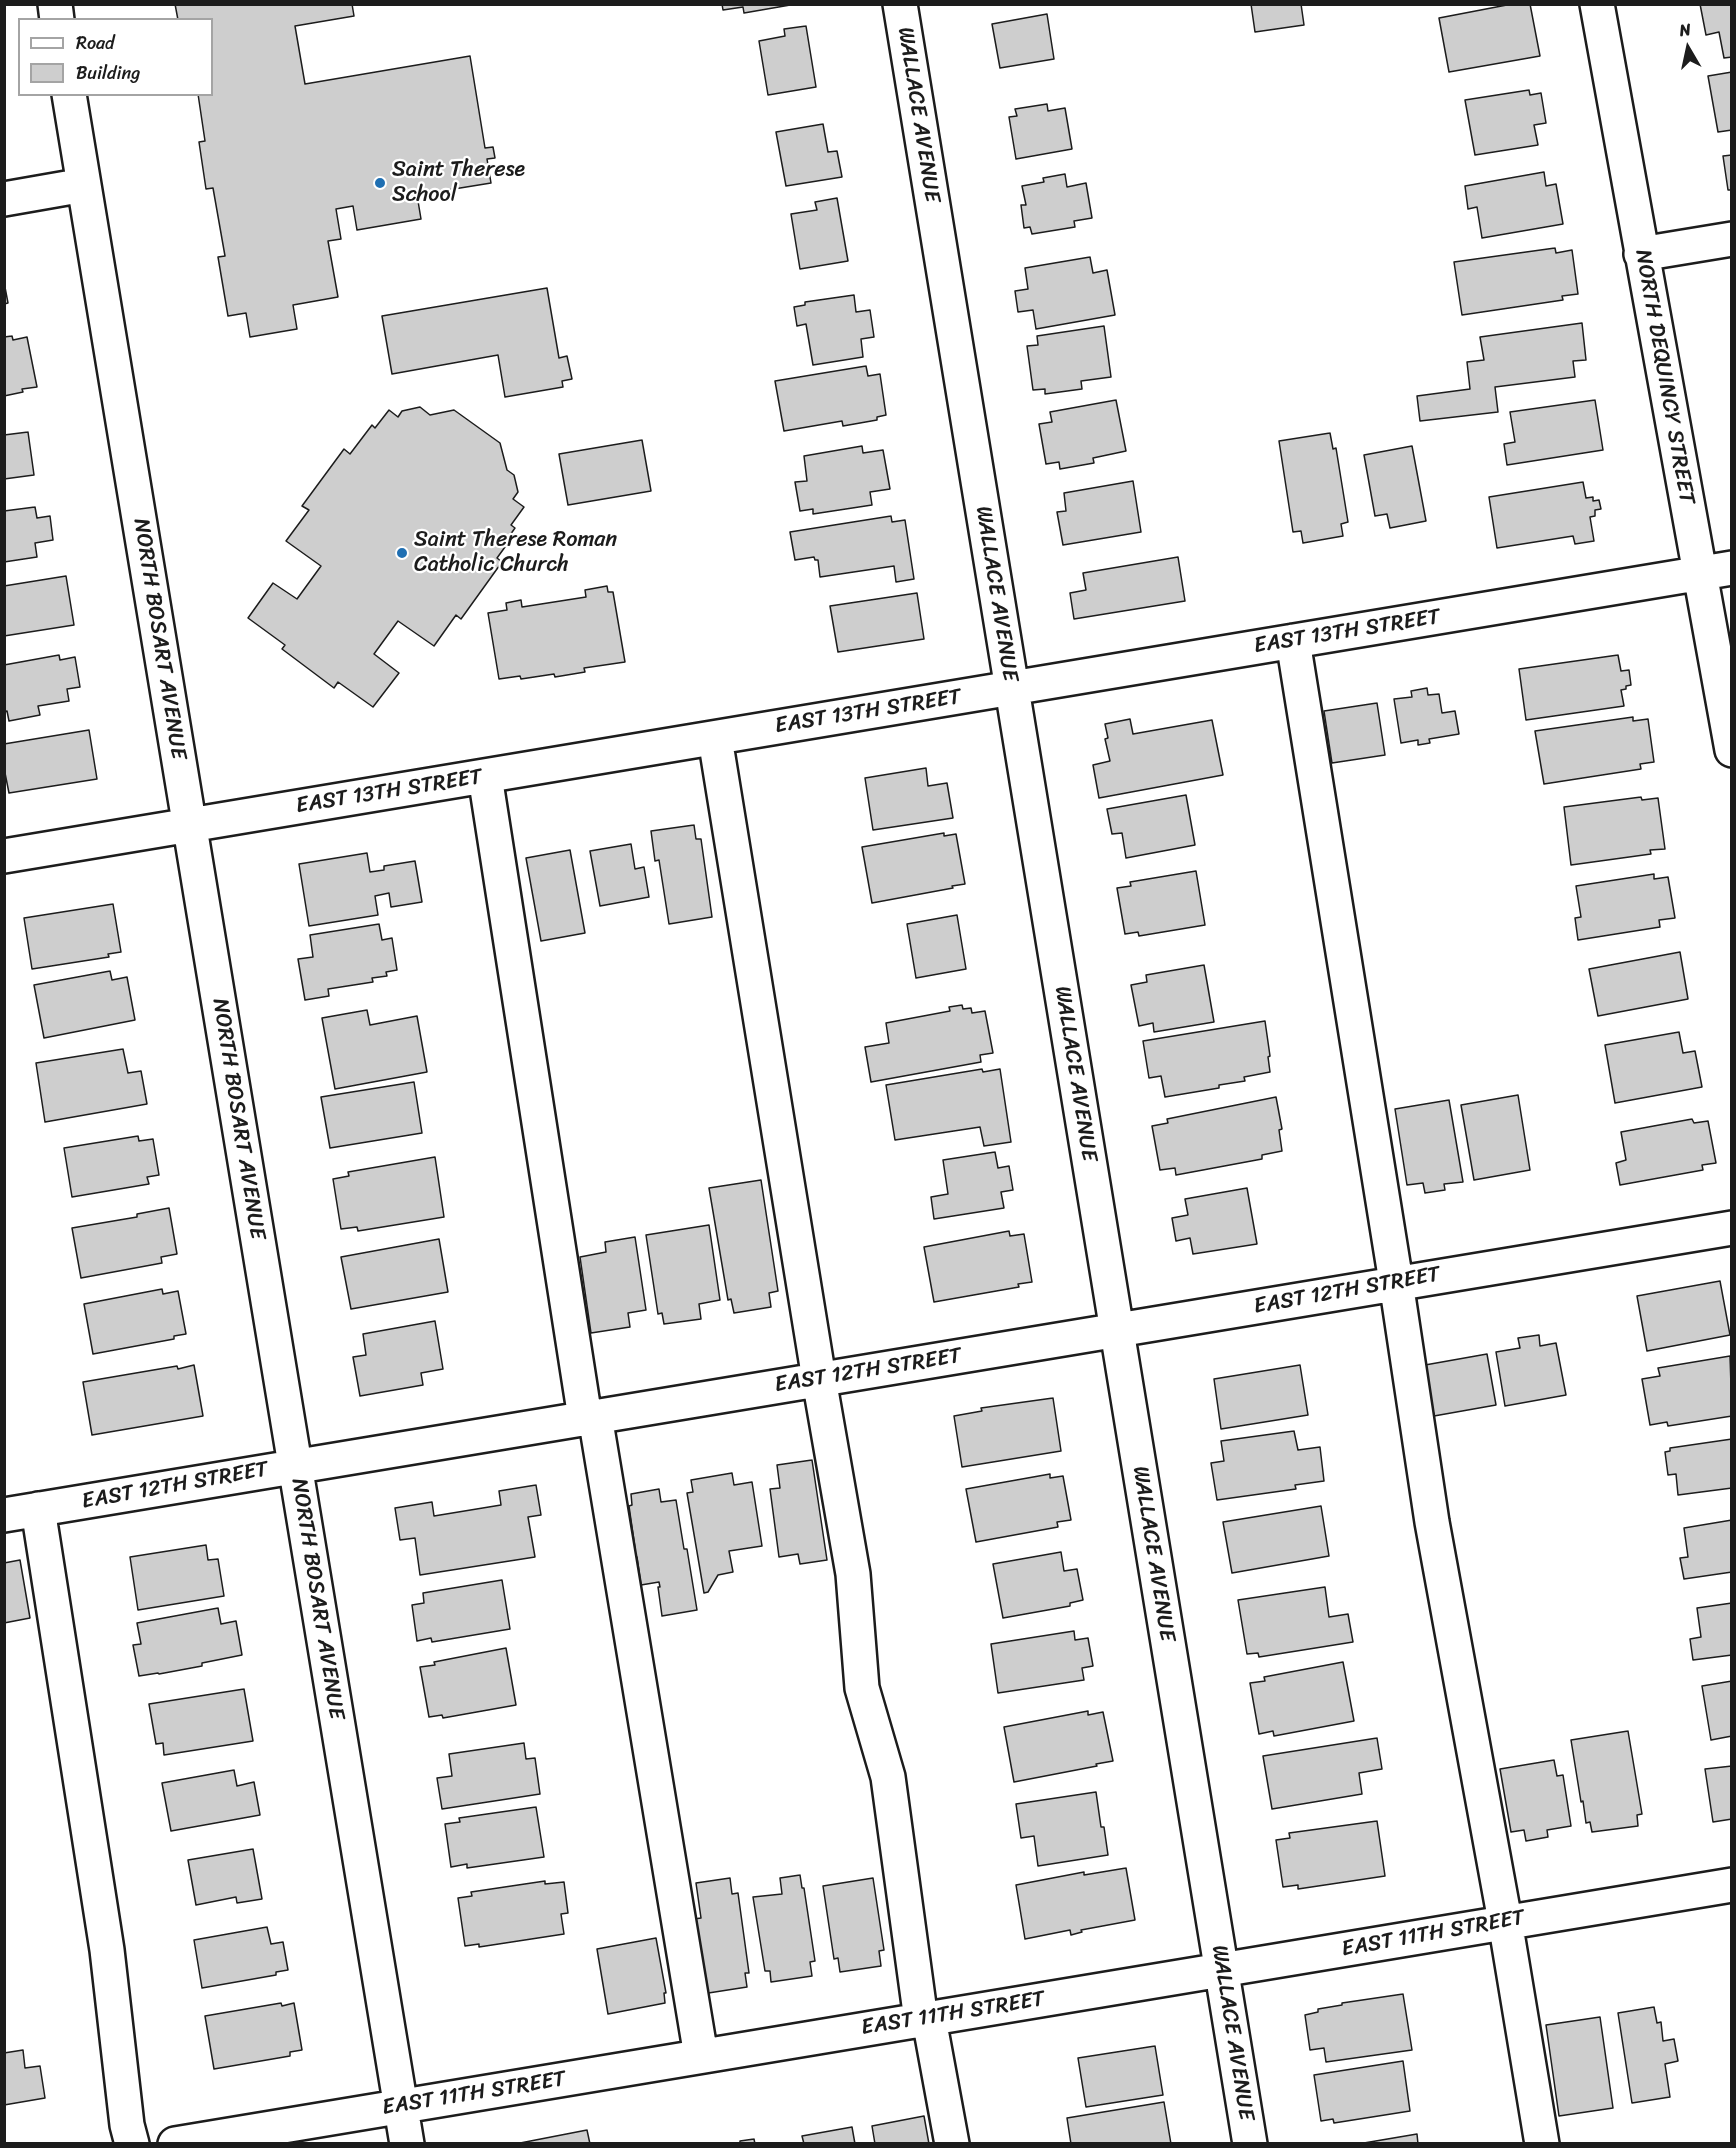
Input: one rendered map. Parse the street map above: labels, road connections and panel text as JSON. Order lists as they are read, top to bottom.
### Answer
{
  "streets": {
    "street": [
      "WALLACE AVENUE",
      "NORTH DEQUINCY STREET",
      "EAST 13TH STREET",
      "NORTH BOSART AVENUE",
      "EAST 12TH STREET",
      "EAST 11TH STREET"
    ]
  },
  "crossings": [
    ["WALLACE AVENUE", "EAST 13TH STREET"],
    ["WALLACE AVENUE", "EAST 12TH STREET"],
    ["WALLACE AVENUE", "EAST 11TH STREET"],
    ["NORTH DEQUINCY STREET", "EAST 13TH STREET"],
    ["EAST 13TH STREET", "NORTH BOSART AVENUE"],
    ["NORTH BOSART AVENUE", "EAST 12TH STREET"],
    ["NORTH BOSART AVENUE", "EAST 11TH STREET"]
  ],
  "places": ["Saint Therese School", "Saint Therese Roman Catholic Church"],
  "legend": ["Road", "Building"],
  "north": "top"
}
